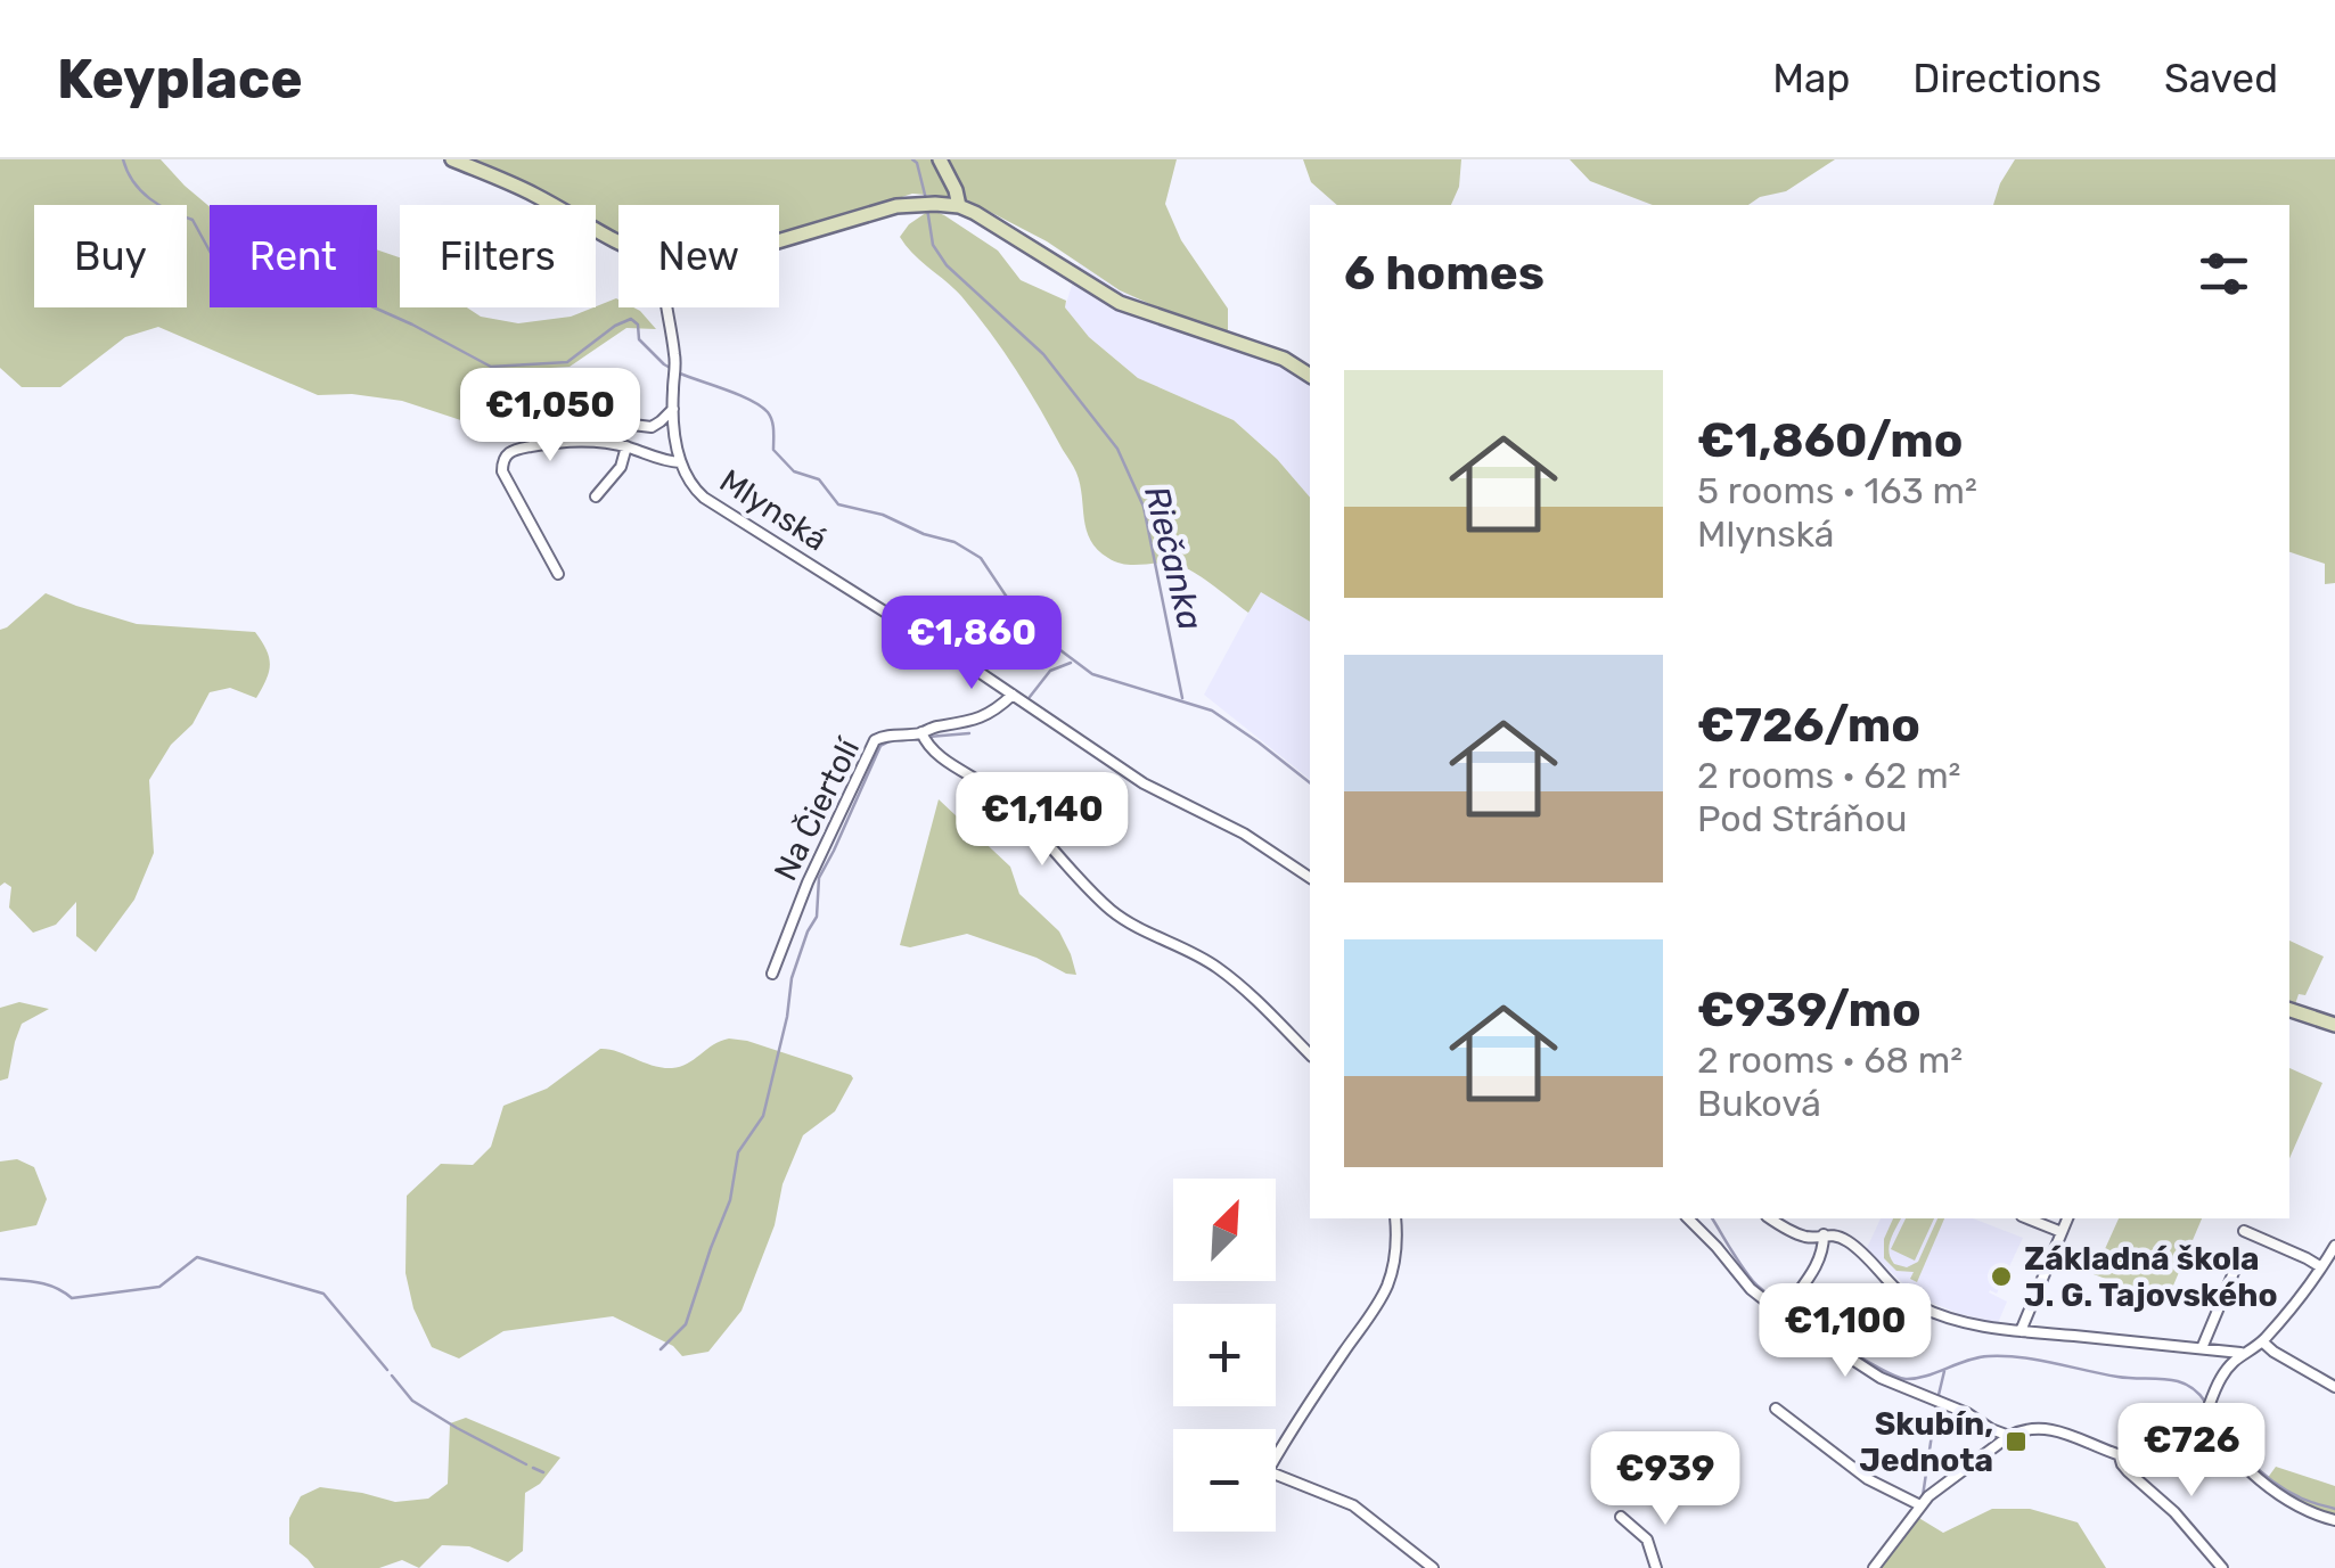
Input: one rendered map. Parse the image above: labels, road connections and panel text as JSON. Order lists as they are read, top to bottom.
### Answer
{
  "streets": {
    "street": ["Mlynská", "Na Čiertolí"]
  },
  "crossings": [
    ["Mlynská", "Na Čiertolí"]
  ],
  "water": ["Riečanka"],
  "places": {
    "other": ["Základná škola J. G. Tajovského"],
    "transit": ["Skubín, Jednota"]
  },
  "north": "top right",
  "page": {
    "header": "Keyplace",
    "nav": ["Map", "Directions", "Saved"],
    "chip": [
      "Buy",
      "Rent",
      "Filters",
      "New"
    ],
    "heading": "6 homes",
    "list": [
      {
        "name": "€1,860/mo",
        "note": "5 rooms · 163 m² · Mlynská"
      },
      {
        "name": "€726/mo",
        "note": "2 rooms · 62 m² · Pod Stráňou"
      },
      {
        "name": "€939/mo",
        "note": "2 rooms · 68 m² · Buková"
      }
    ],
    "price": [
      "€1,050",
      "€1,860",
      "€1,140",
      "€1,100",
      "€726",
      "€939"
    ],
    "map_buttons": ["+", "−"]
  }
}
